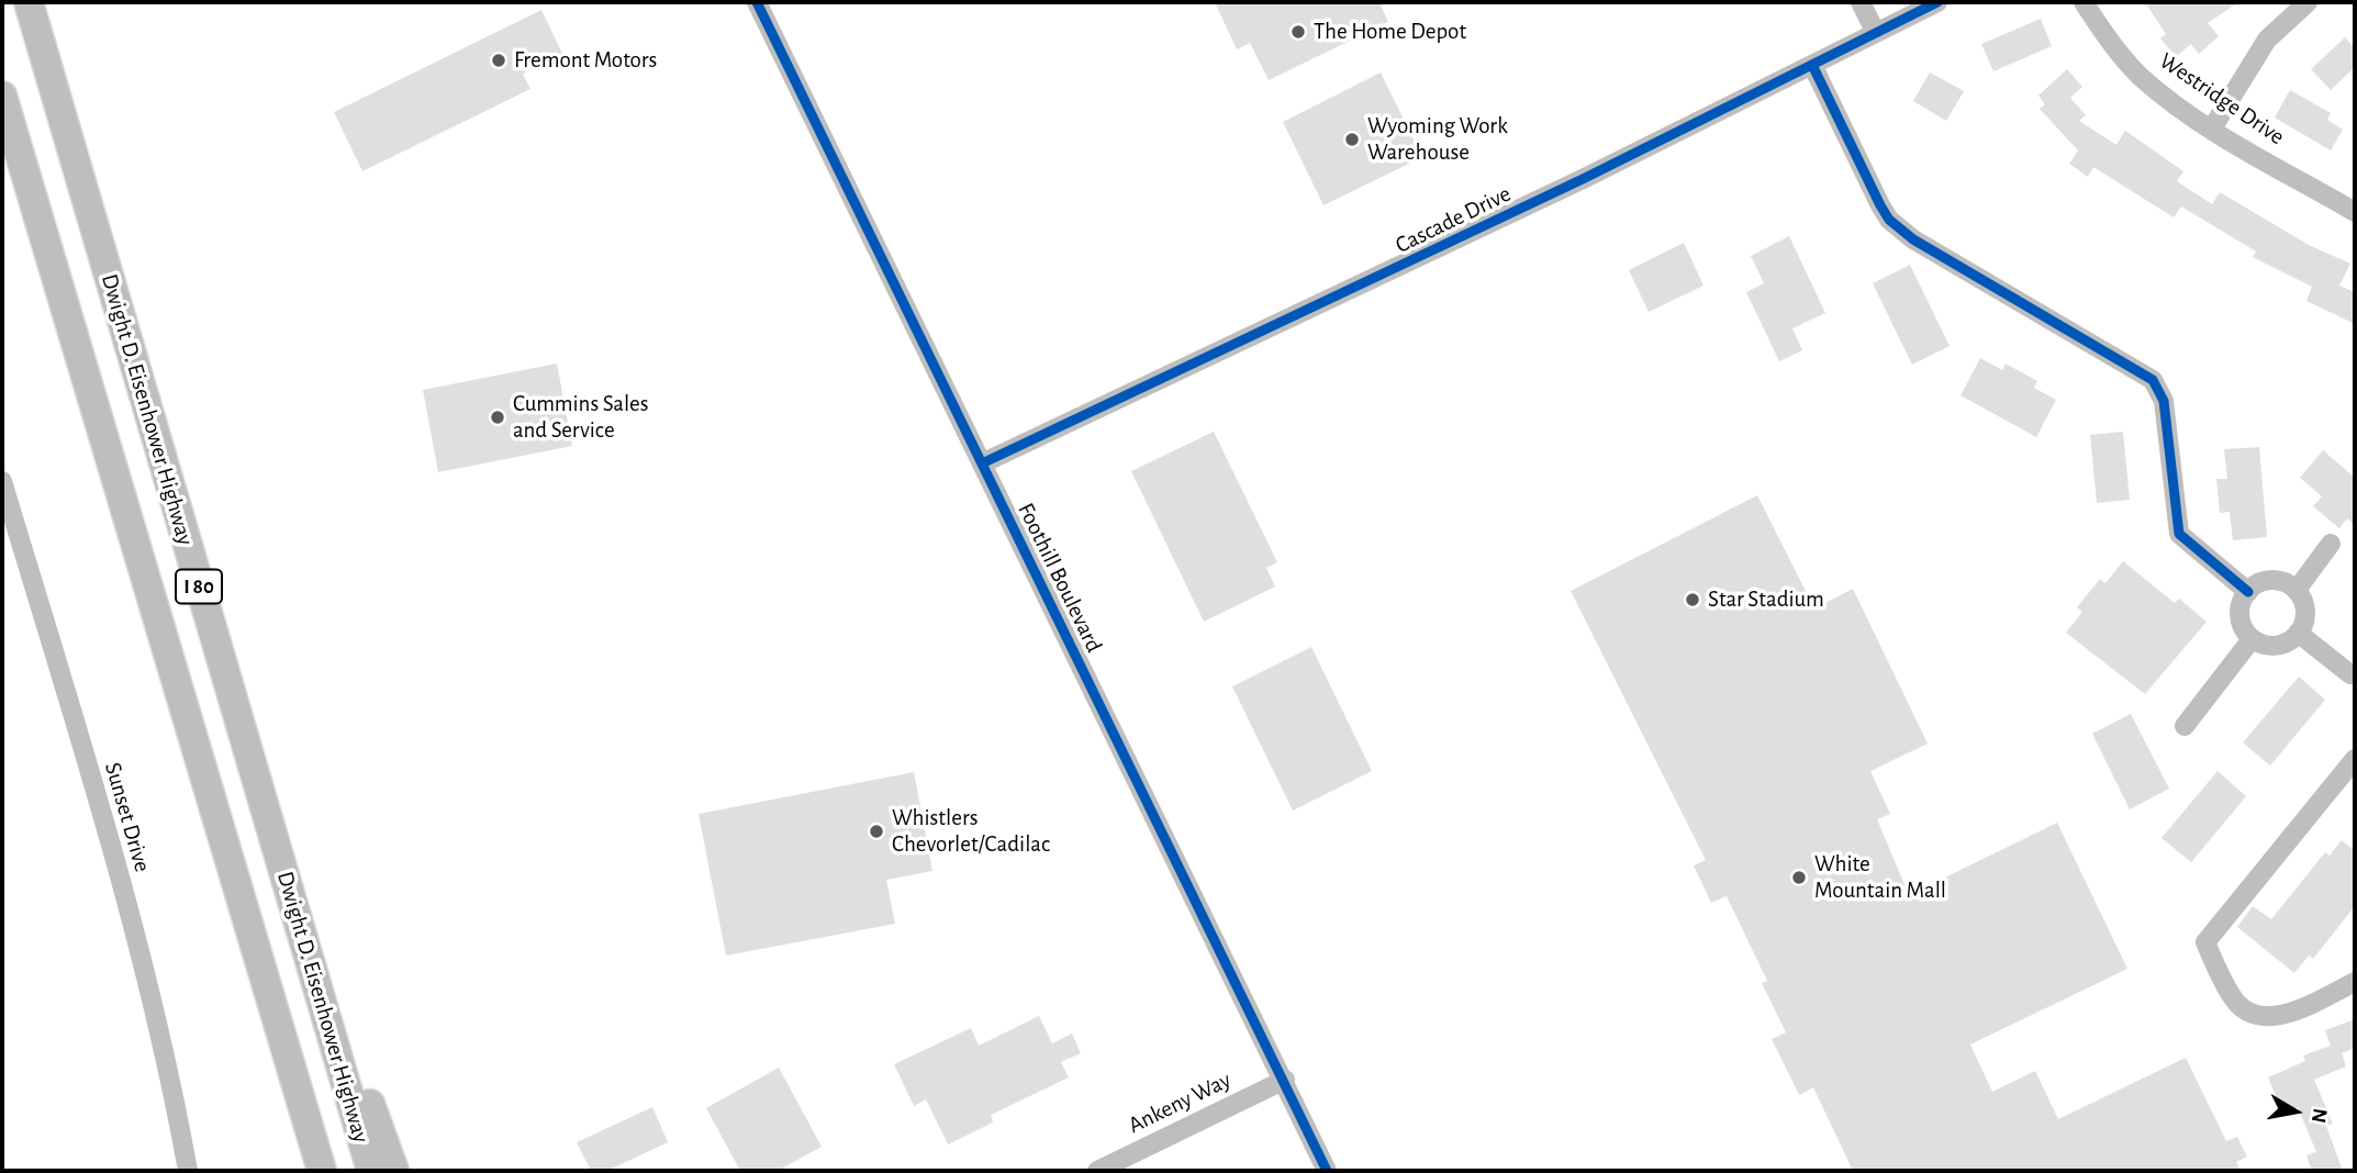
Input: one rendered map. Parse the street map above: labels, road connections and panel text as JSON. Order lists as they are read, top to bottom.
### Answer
{
  "streets": {
    "highway": ["Dwight D. Eisenhower Highway", "I 80"],
    "street": [
      "Westridge Drive",
      "Cascade Drive",
      "Foothill Boulevard",
      "Sunset Drive",
      "Ankeny Way"
    ]
  },
  "crossings": [
    ["Cascade Drive", "Foothill Boulevard"],
    ["Foothill Boulevard", "Ankeny Way"]
  ],
  "places": [
    "The Home Depot",
    "Fremont Motors",
    "Wyoming Work Warehouse",
    "Cummins Sales and Service",
    "Star Stadium",
    "Whistlers Chevorlet/Cadilac",
    "White Mountain Mall"
  ],
  "north": "right"
}
